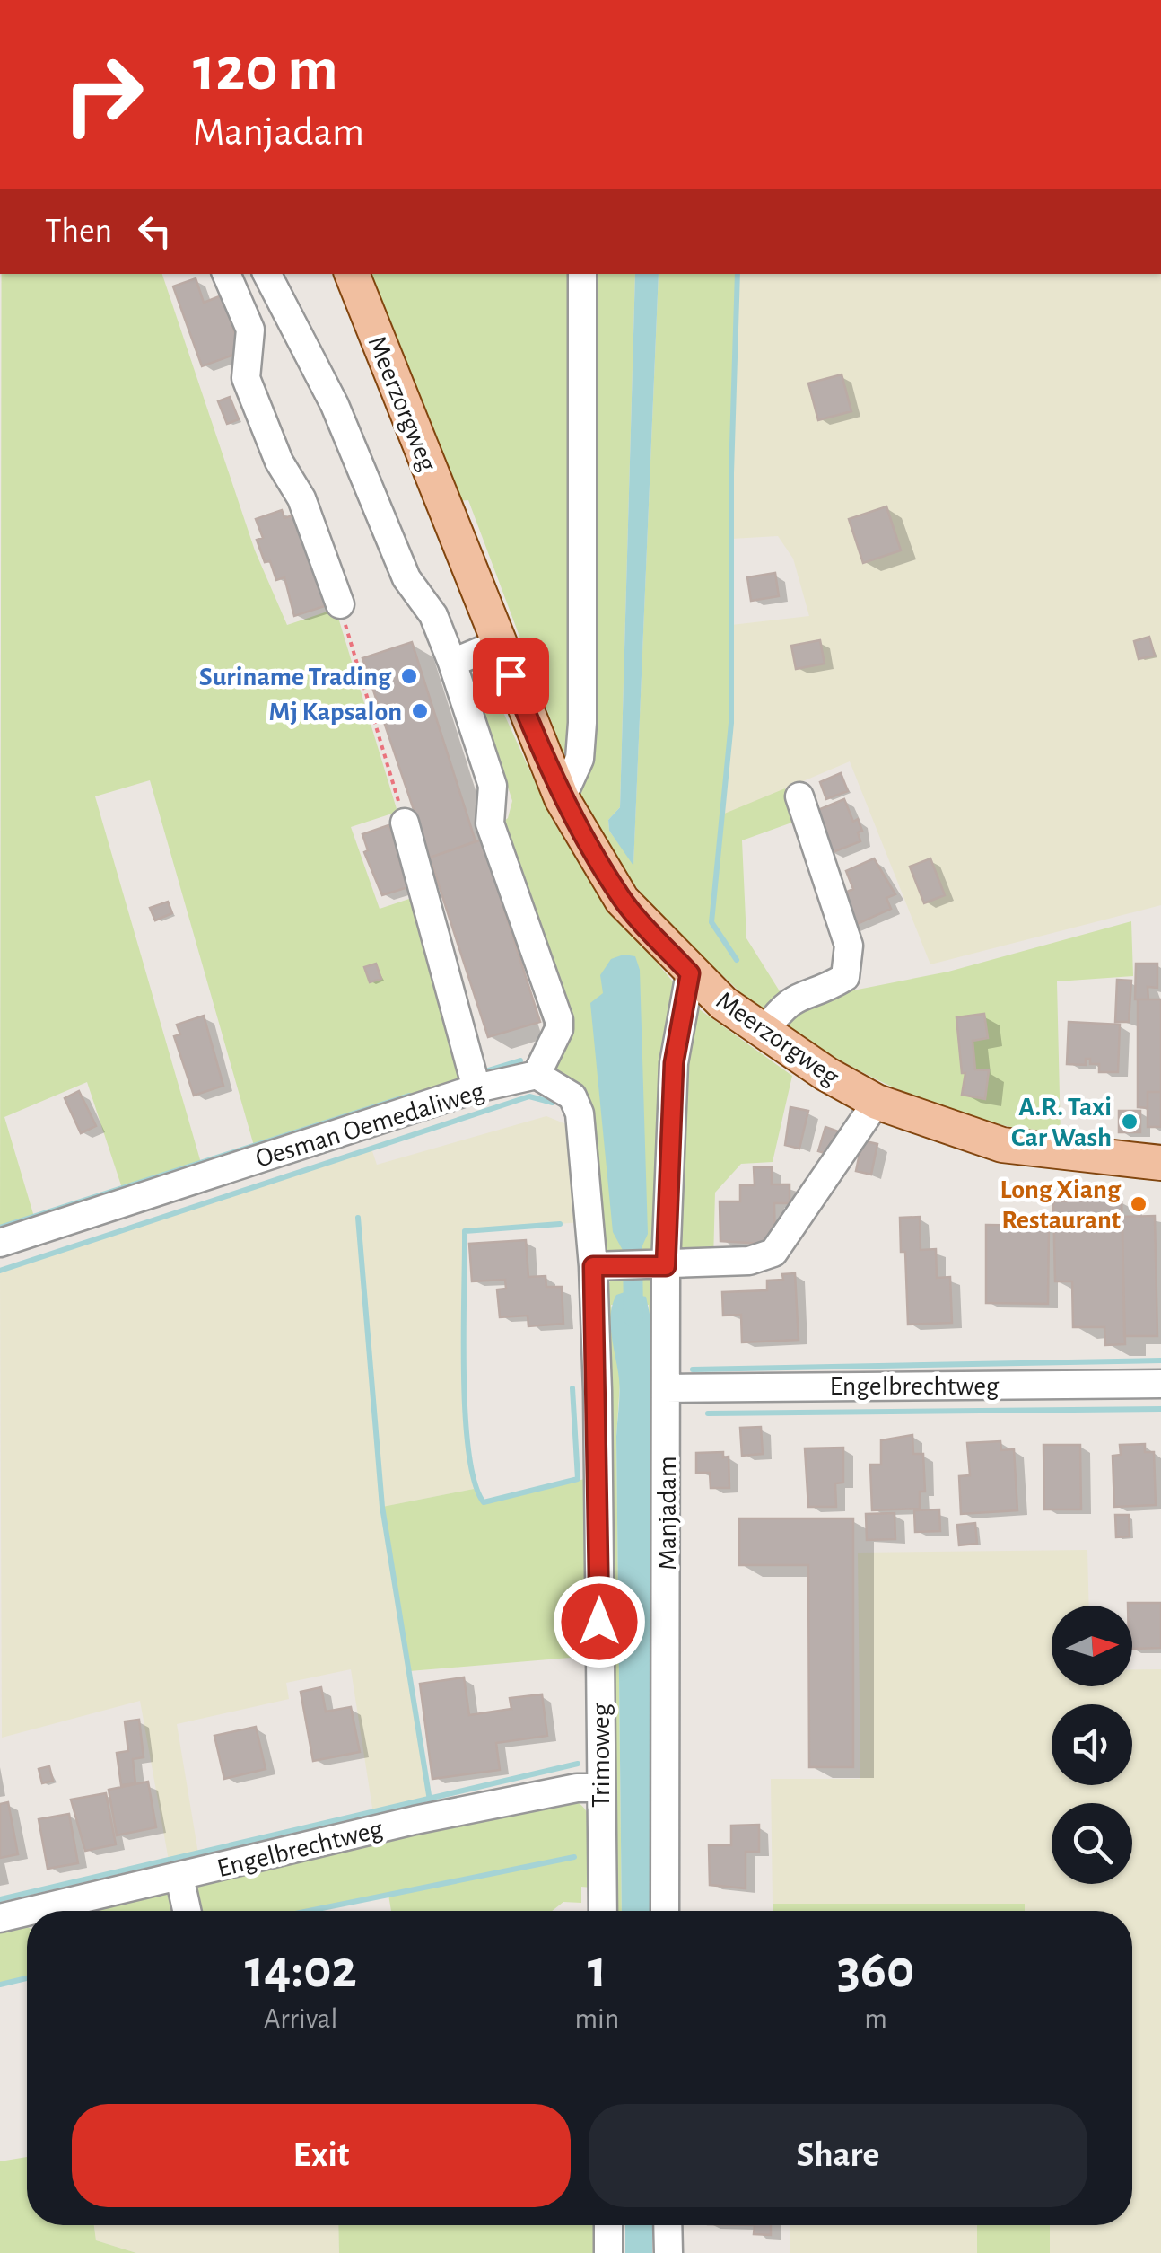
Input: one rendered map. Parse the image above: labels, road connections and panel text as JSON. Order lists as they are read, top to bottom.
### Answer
{
  "streets": {
    "main road": ["Meerzorgweg"],
    "street": [
      "Oesman Oemedaliweg",
      "Engelbrechtweg",
      "Manjadam",
      "Trimoweg"
    ]
  },
  "crossings": [
    ["Meerzorgweg", "Manjadam"],
    ["Engelbrechtweg", "Manjadam"],
    ["Engelbrechtweg", "Trimoweg"]
  ],
  "places": [
    "Suriname Trading",
    "Mj Kapsalon",
    "A.R. Taxi Car Wash",
    "Long Xiang Restaurant"
  ],
  "north": "right",
  "page": {
    "turn": ["120 m", "Manjadam"],
    "then": "Then",
    "eta": [
      "14:02",
      "Arrival",
      "1",
      "min",
      "360",
      "m"
    ],
    "buttons": ["Exit", "Share"]
  }
}
